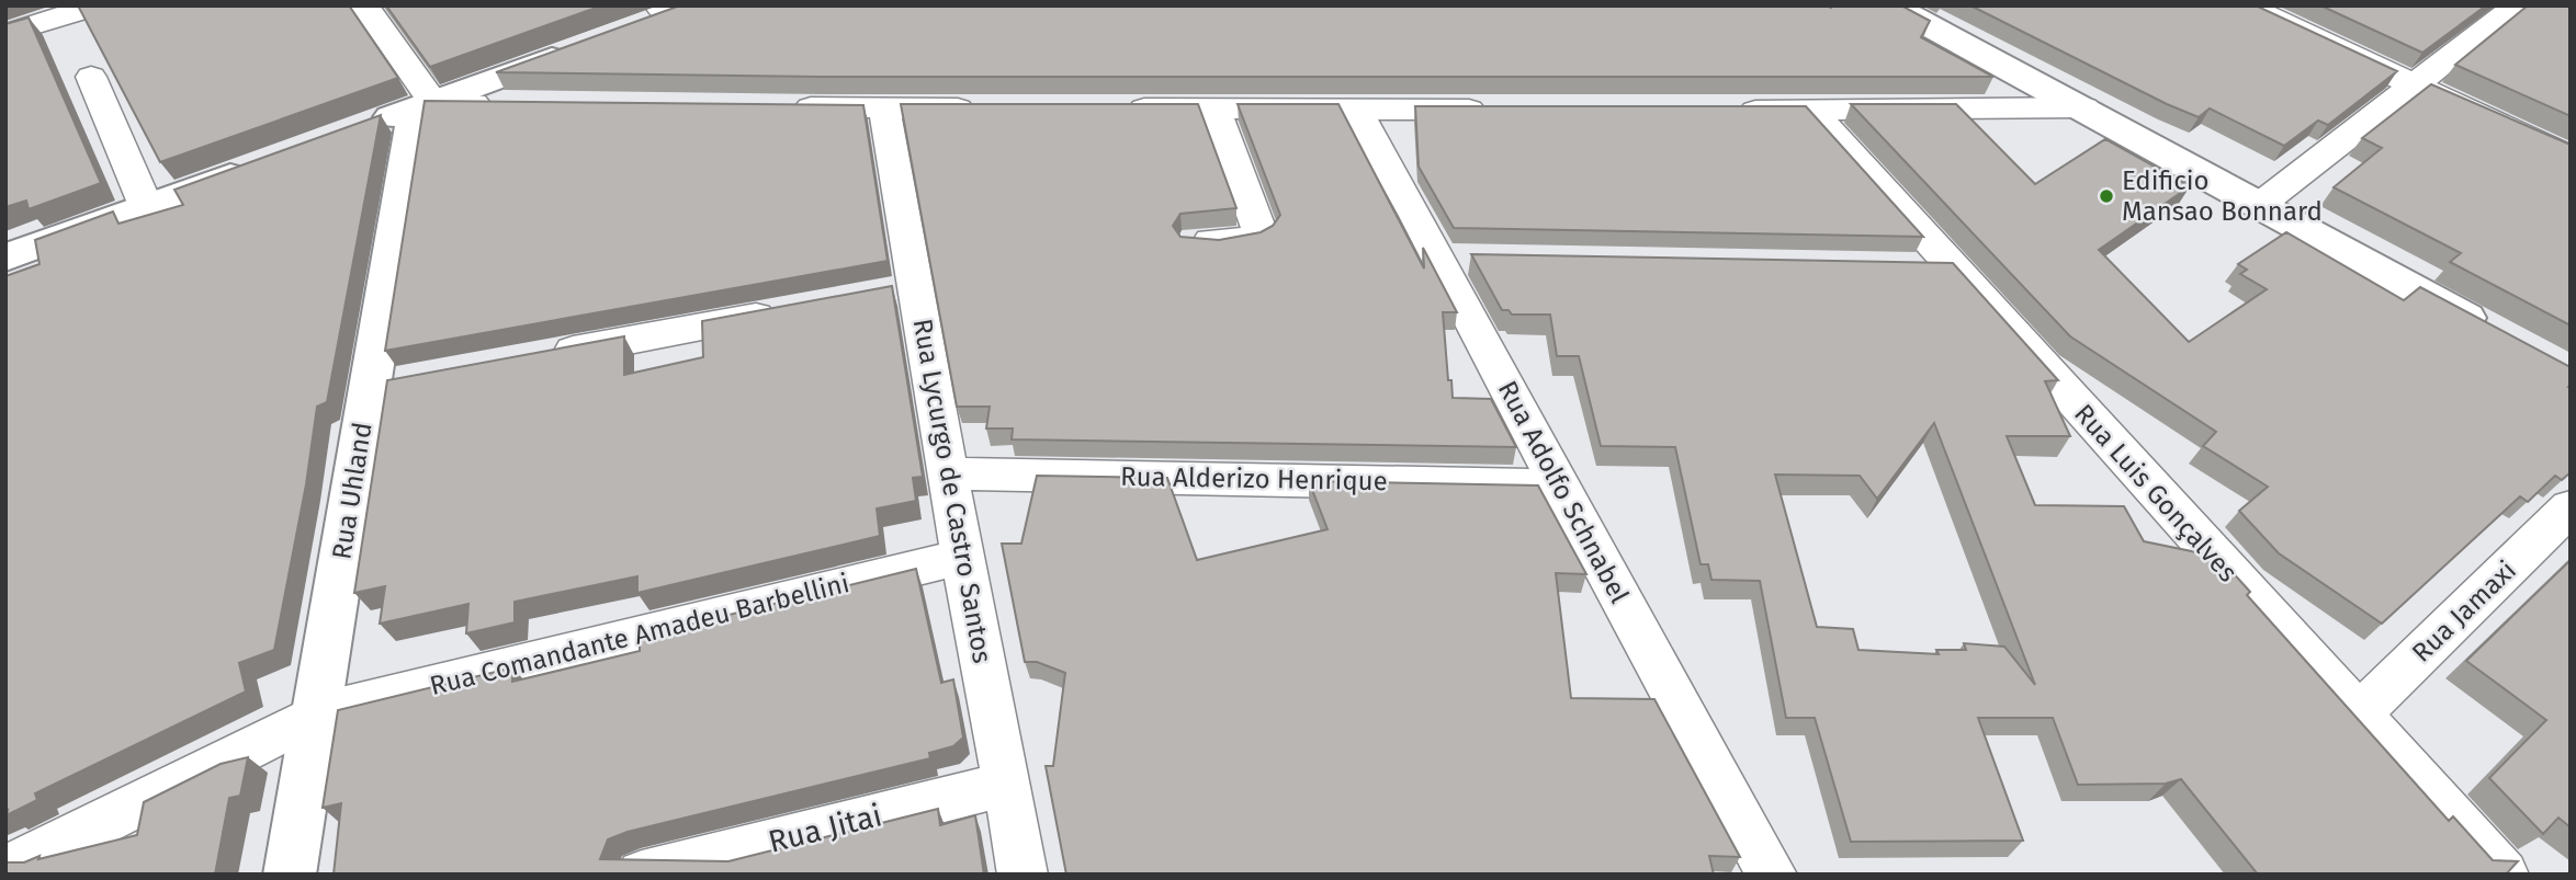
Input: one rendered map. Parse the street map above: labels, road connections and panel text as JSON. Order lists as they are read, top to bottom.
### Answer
{
  "streets": {
    "main road": ["Rua Uhland"],
    "street": [
      "Rua Alderizo Henrique",
      "Rua Lycurgo de Castro Santos",
      "Rua Adolfo Schnabel",
      "Rua Luis Gonçalves",
      "Rua Jamaxi",
      "Rua Comandante Amadeu Barbellini",
      "Rua Jitai"
    ]
  },
  "crossings": [
    ["Rua Alderizo Henrique", "Rua Lycurgo de Castro Santos"],
    ["Rua Alderizo Henrique", "Rua Adolfo Schnabel"],
    ["Rua Uhland", "Rua Comandante Amadeu Barbellini"],
    ["Rua Lycurgo de Castro Santos", "Rua Comandante Amadeu Barbellini"],
    ["Rua Lycurgo de Castro Santos", "Rua Jitai"],
    ["Rua Luis Gonçalves", "Rua Jamaxi"]
  ],
  "places": ["Edificio Mansao Bonnard"]
}
